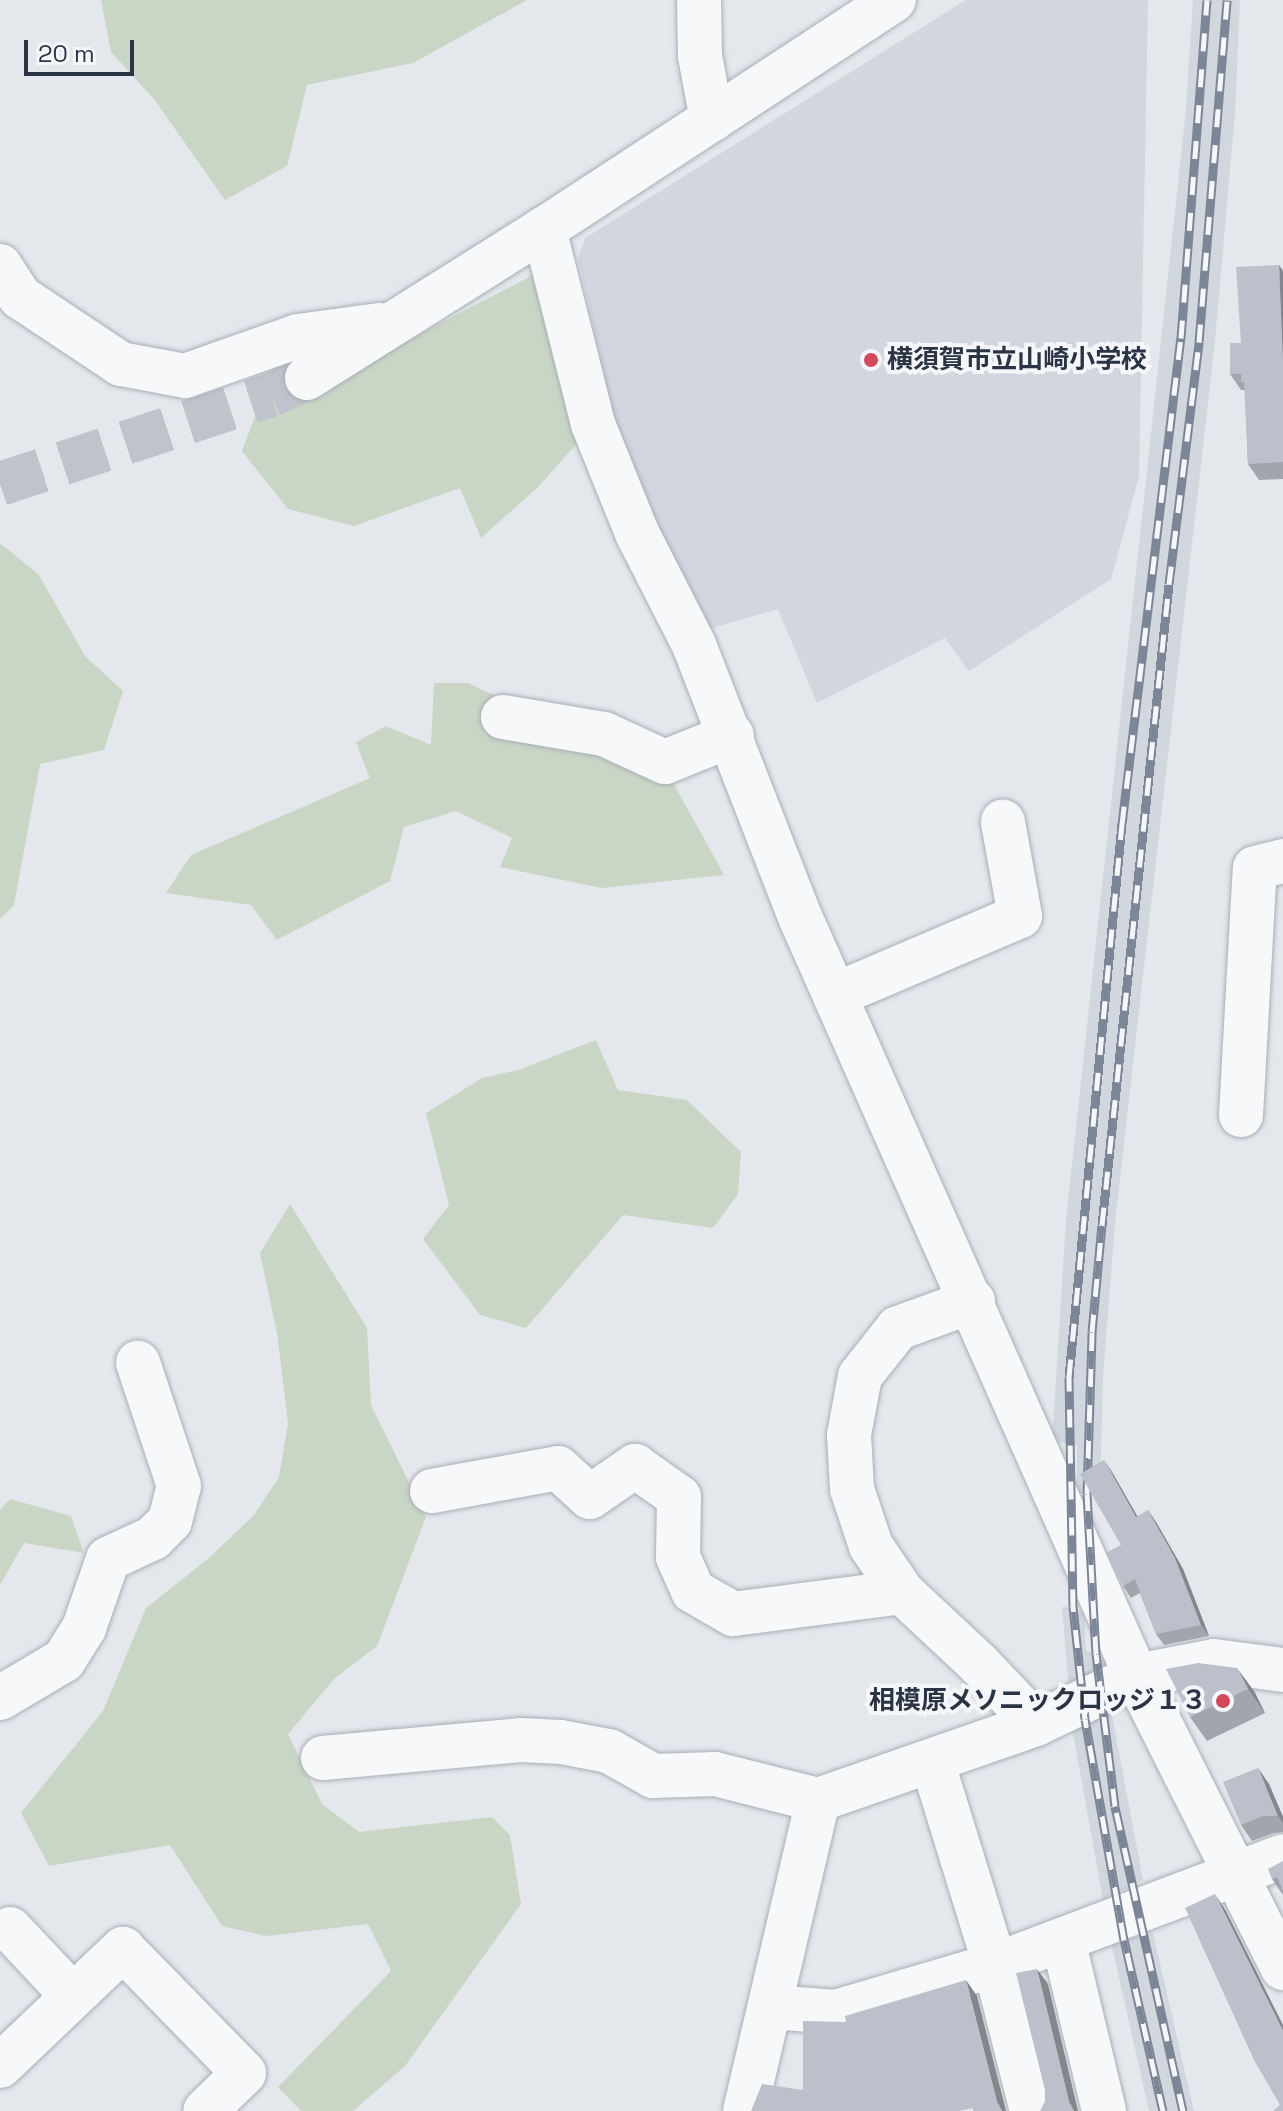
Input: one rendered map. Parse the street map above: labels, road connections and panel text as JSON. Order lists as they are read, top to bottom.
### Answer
{
  "places": ["横須賀市立山崎小学校", "相模原メソニックロッジ１３"],
  "scale_bar": "20 m"
}
